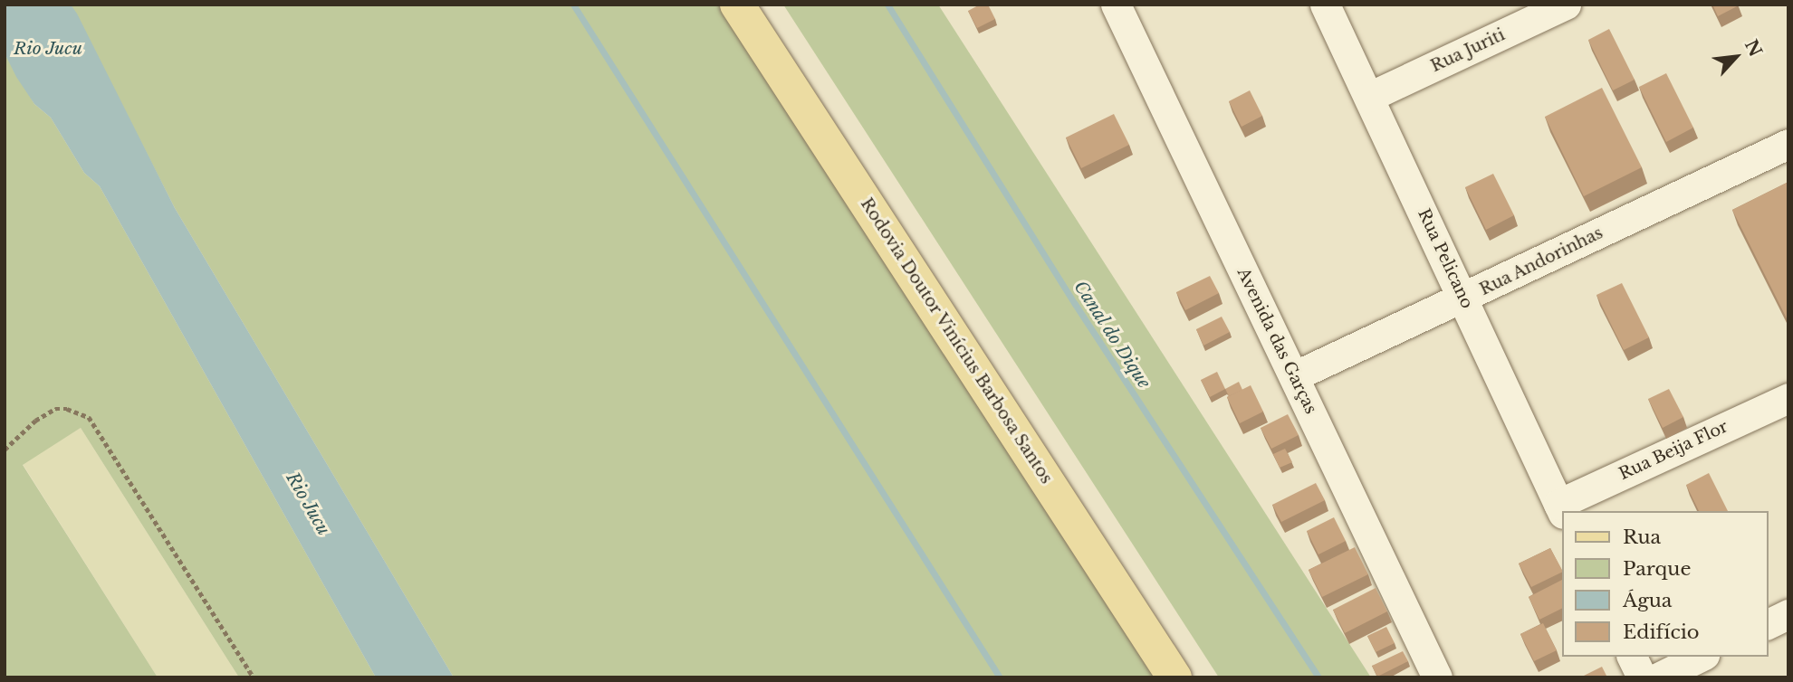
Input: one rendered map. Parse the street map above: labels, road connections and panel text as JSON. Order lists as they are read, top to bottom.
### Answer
{
  "streets": {
    "main road": ["Rodovia Doutor Vinícius Barbosa Santos"],
    "street": [
      "Rua Juriti",
      "Rua Pelicano",
      "Rua Andorinhas",
      "Avenida das Garças",
      "Rua Beija Flor"
    ]
  },
  "crossings": [
    ["Rua Juriti", "Rua Pelicano"],
    ["Rua Pelicano", "Rua Andorinhas"],
    ["Rua Pelicano", "Rua Beija Flor"],
    ["Rua Andorinhas", "Avenida das Garças"]
  ],
  "water": ["Rio Jucu", "Canal do Dique"],
  "legend": [
    "Rua",
    "Parque",
    "Água",
    "Edifício"
  ],
  "north": "top right"
}
